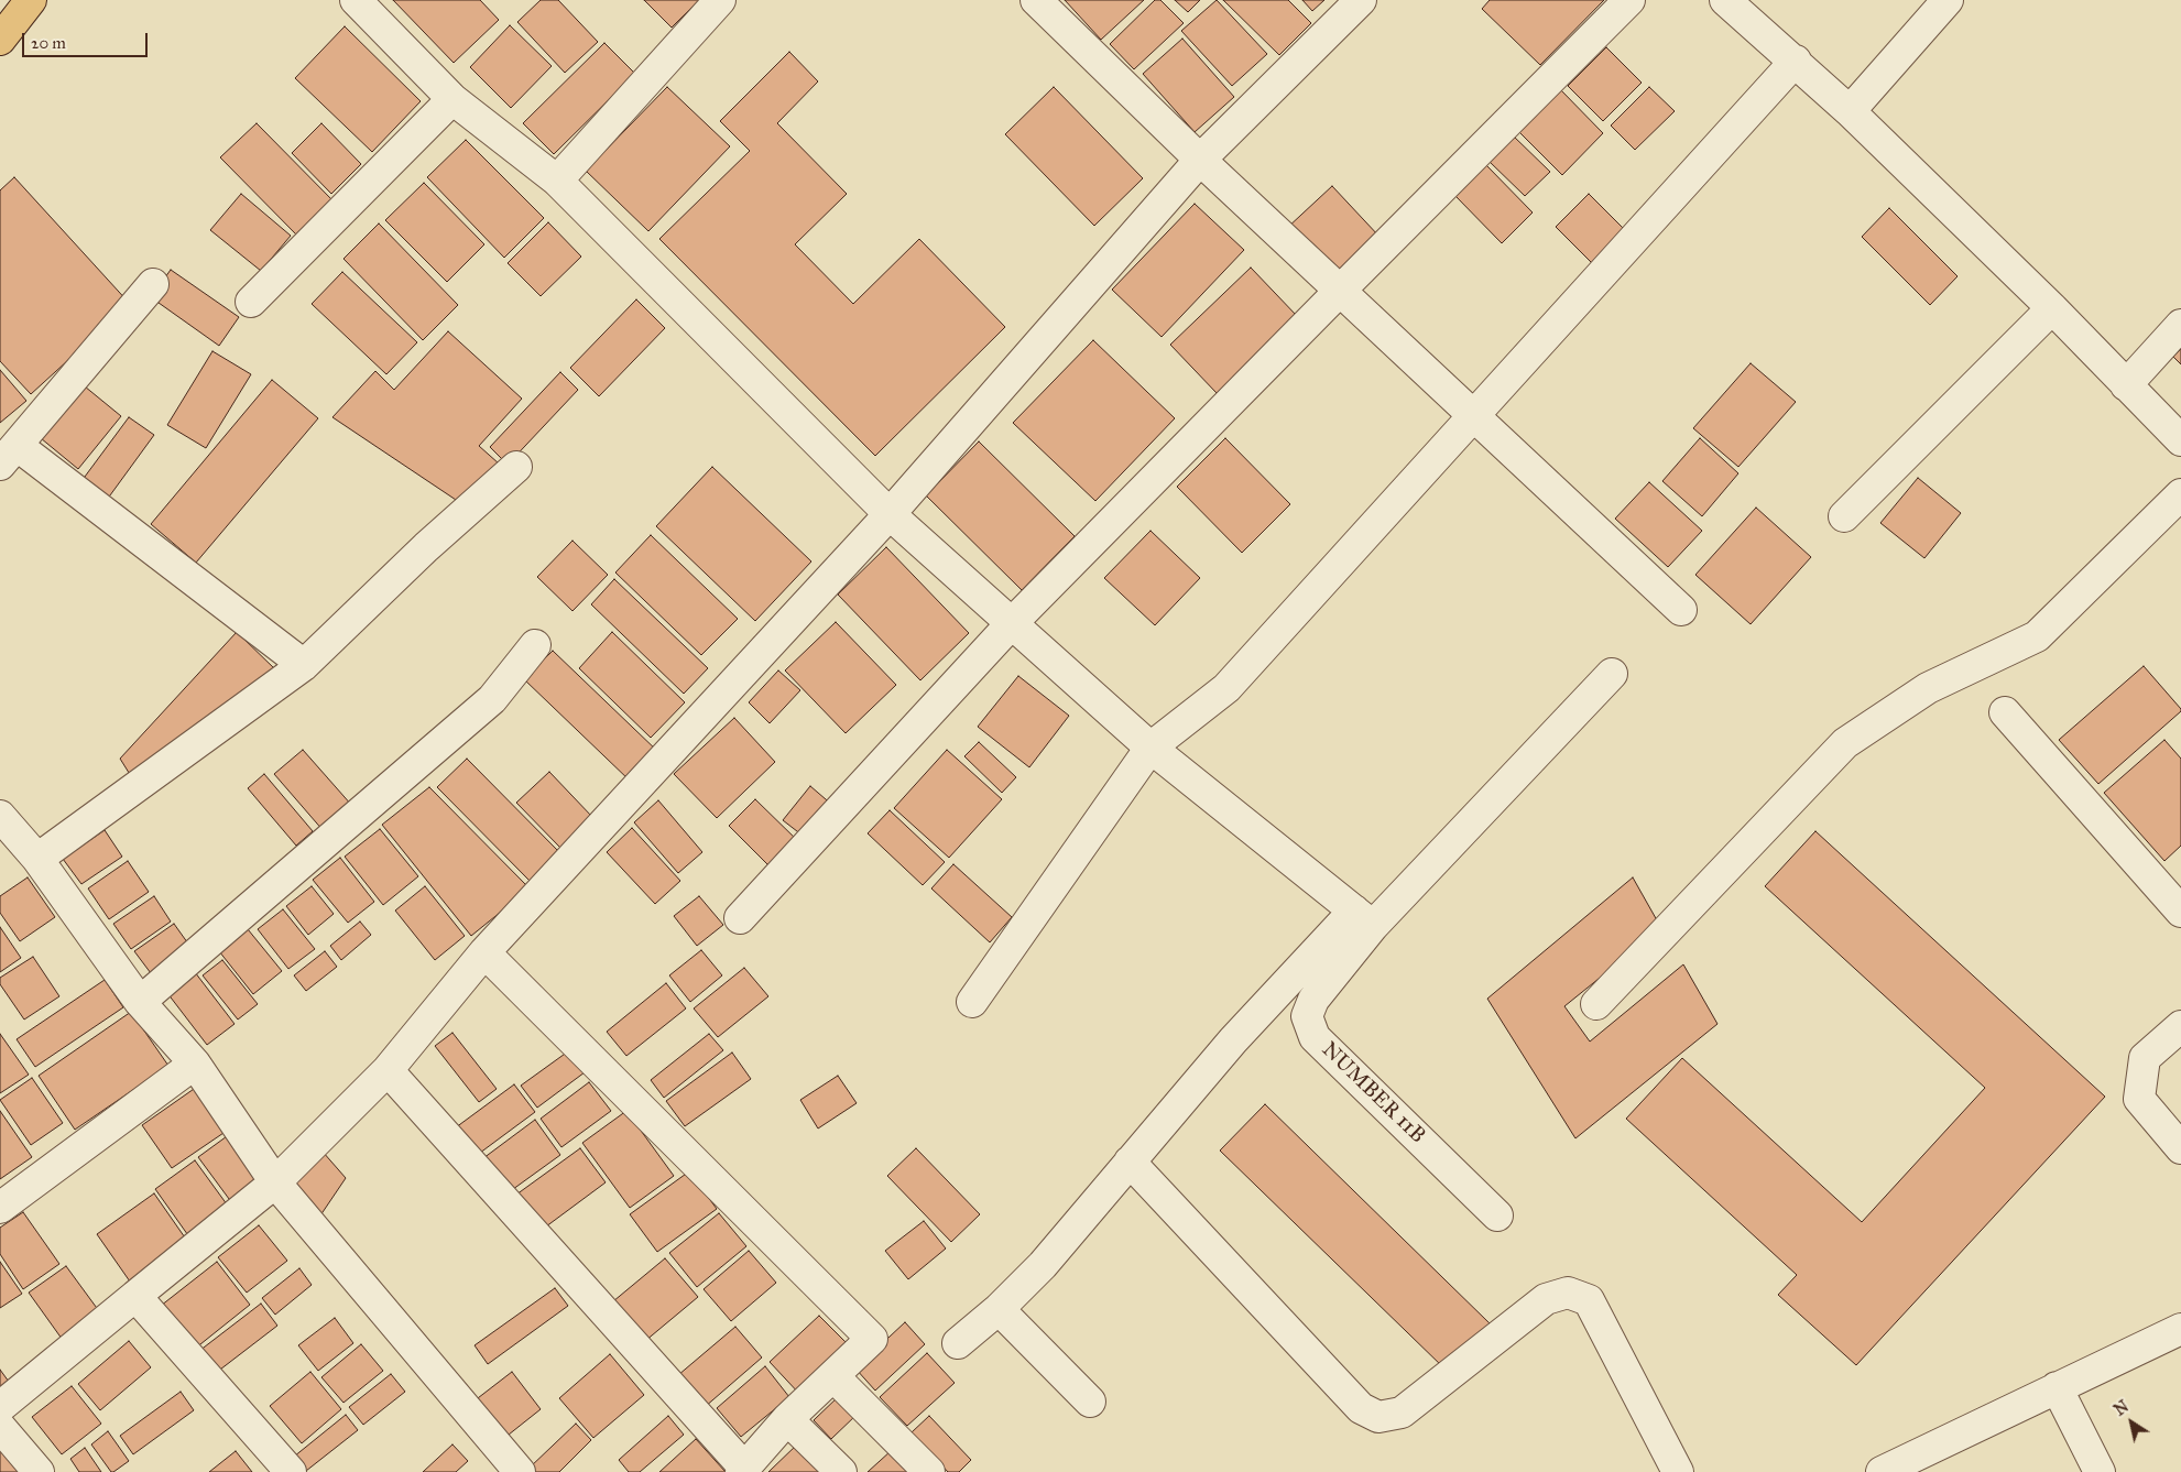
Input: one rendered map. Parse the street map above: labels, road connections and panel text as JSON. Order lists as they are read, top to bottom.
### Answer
{
  "streets": {
    "street": ["NUMBER 11B"]
  },
  "scale_bar": "20 m",
  "north": "top left"
}
